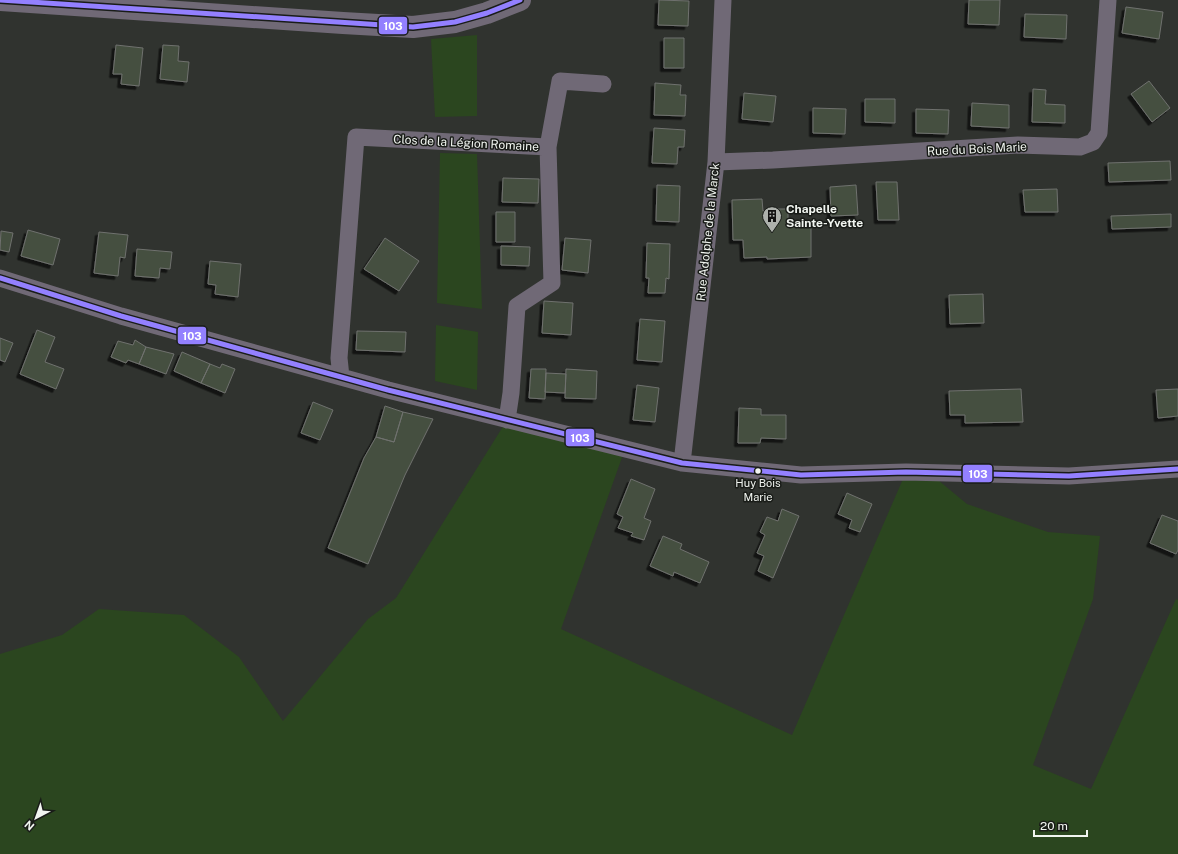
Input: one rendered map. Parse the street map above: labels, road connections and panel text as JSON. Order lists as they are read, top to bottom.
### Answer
{
  "streets": {
    "street": ["Clos de la Légion Romaine", "Rue du Bois Marie", "Rue Adolphe de la Marck"]
  },
  "crossings": [
    ["Rue du Bois Marie", "Rue Adolphe de la Marck"]
  ],
  "places": {
    "building": ["Chapelle Sainte-Yvette"],
    "other": ["Huy Bois Marie"]
  },
  "lines": ["transit line 103"],
  "scale_bar": "20 m",
  "north": "bottom left"
}
